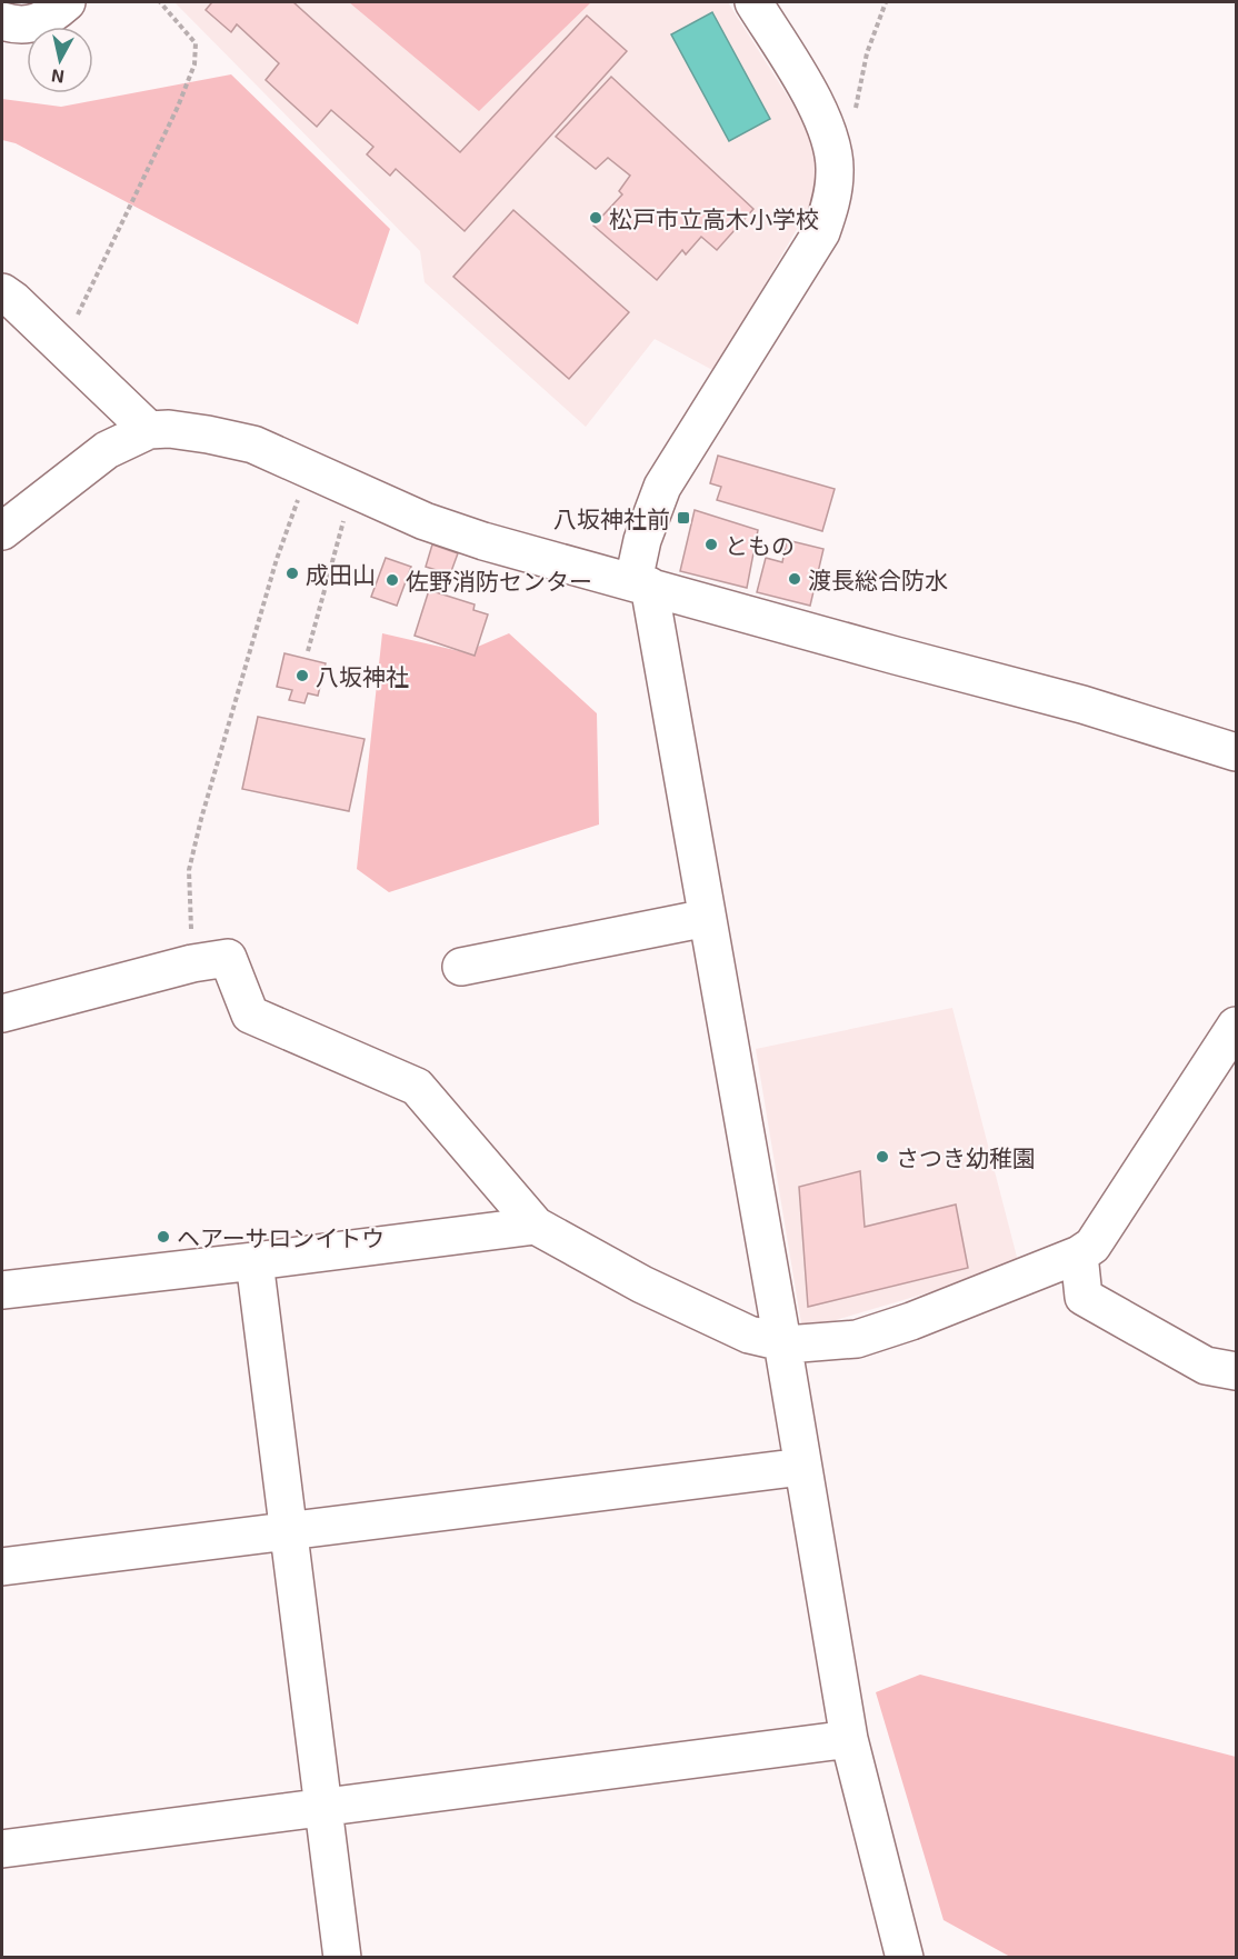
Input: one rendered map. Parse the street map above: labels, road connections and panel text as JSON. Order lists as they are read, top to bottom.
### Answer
{
  "places": {
    "other": [
      "松戸市立高木小学校",
      "ともの",
      "成田山",
      "渡長総合防水",
      "佐野消防センター",
      "八坂神社",
      "さつき幼稚園",
      "ヘアーサロンイトウ"
    ],
    "transit": ["八坂神社前"]
  },
  "north": "bottom"
}
